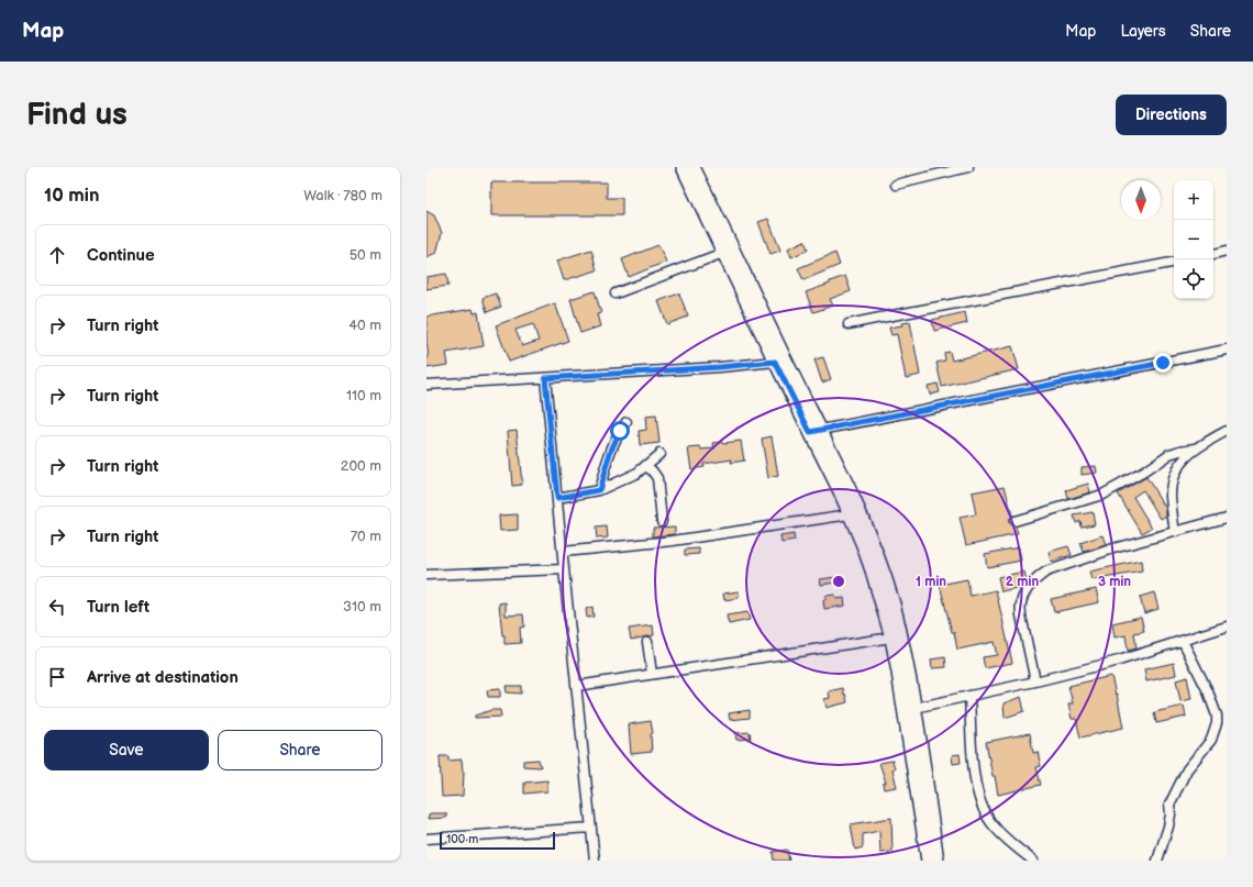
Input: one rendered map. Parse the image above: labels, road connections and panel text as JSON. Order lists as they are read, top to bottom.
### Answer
{
  "scale_bar": "100 m",
  "north": "bottom",
  "page": {
    "header": "Map",
    "nav": ["Map", "Layers", "Share"],
    "buttons": [
      "Directions",
      ["Save", "Share"]
    ],
    "title": "Find us",
    "heading": ["10 min", "Walk · 780 m"],
    "map_buttons": ["+", "−"],
    "list": [
      ["Continue", "50 m"],
      ["Turn right", "40 m"],
      ["Turn right", "110 m"],
      ["Turn right", "200 m"],
      ["Turn right", "70 m"],
      ["Turn left", "310 m"],
      "Arrive at destination"
    ],
    "scale": "100 m"
  },
  "rings": ["1 min", "2 min", "3 min"]
}
